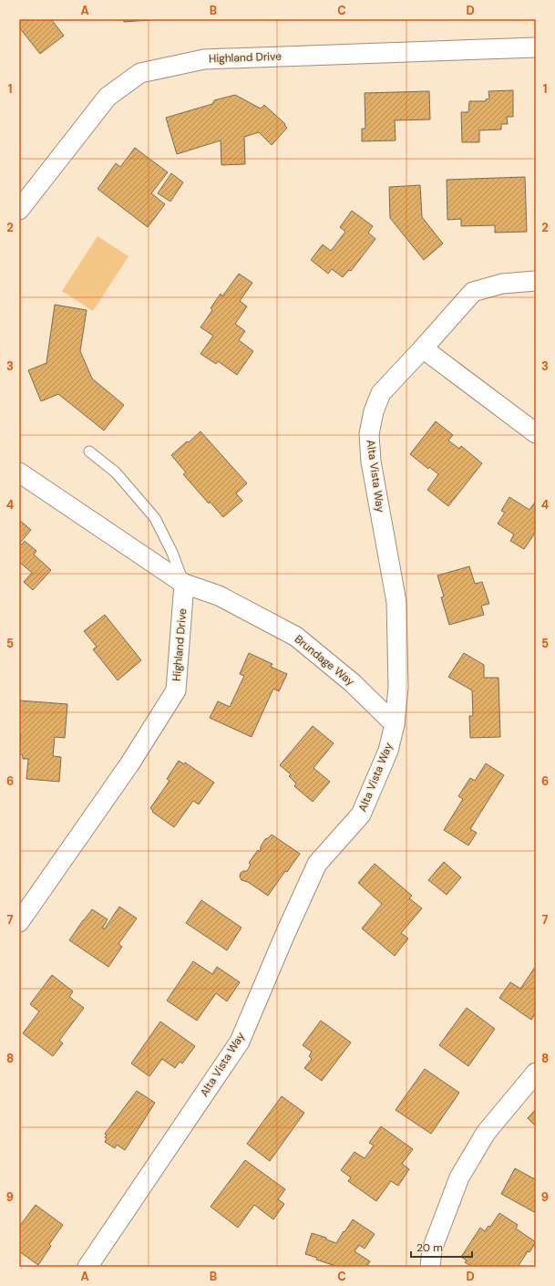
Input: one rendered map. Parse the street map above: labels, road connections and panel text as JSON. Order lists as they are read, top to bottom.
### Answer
{
  "streets": {
    "street": ["Highland Drive", "Alta Vista Way", "Brundage Way"]
  },
  "crossings": [
    ["Highland Drive", "Brundage Way"],
    ["Alta Vista Way", "Brundage Way"]
  ],
  "scale_bar": "20 m",
  "grid": {
    "columns": [
      "A",
      "B",
      "C",
      "D"
    ],
    "rows": [
      "1",
      "2",
      "3",
      "4",
      "5",
      "6",
      "7",
      "8",
      "9"
    ]
  }
}
